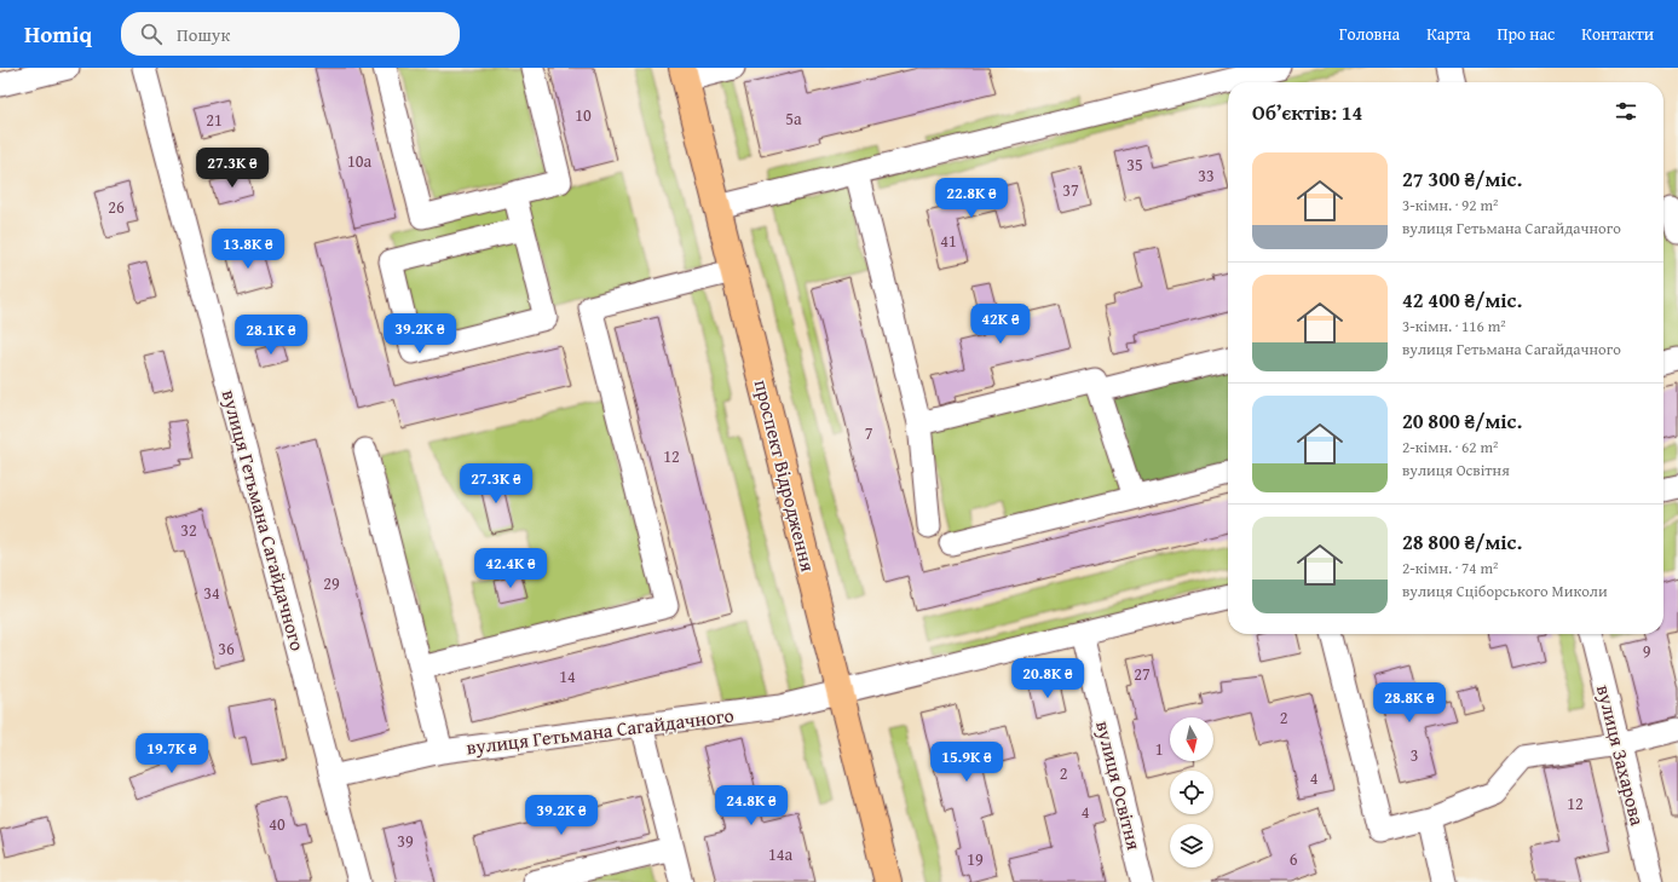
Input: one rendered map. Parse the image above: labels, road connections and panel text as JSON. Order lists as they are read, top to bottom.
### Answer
{
  "streets": {
    "main road": ["проспект Відродження"],
    "street": ["вулиця Гетьмана Сагайдачного", "вулиця Захарова", "вулиця Освітня"]
  },
  "crossings": [
    ["проспект Відродження", "вулиця Гетьмана Сагайдачного"],
    ["вулиця Гетьмана Сагайдачного", "вулиця Освітня"]
  ],
  "house_numbers": [
    "10",
    "5а",
    "21",
    "10а",
    "35",
    "33",
    "37",
    "26",
    "41",
    "7",
    "12",
    "32",
    "29",
    "34",
    "36",
    "9",
    "27",
    "14",
    "2",
    "1",
    "3",
    "2",
    "4",
    "12",
    "4",
    "40",
    "39",
    "14а",
    "19",
    "6"
  ],
  "north": "bottom",
  "page": {
    "header": "Homiq",
    "search": "Пошук",
    "nav": [
      "Головна",
      "Карта",
      "Про нас",
      "Контакти"
    ],
    "heading": "Об’єктів: 14",
    "list": [
      {
        "name": "27 300 ₴/міс.",
        "note": "3-кімн. · 92 m² · вулиця Гетьмана Сагайдачного"
      },
      {
        "name": "42 400 ₴/міс.",
        "note": "3-кімн. · 116 m² · вулиця Гетьмана Сагайдачного"
      },
      {
        "name": "20 800 ₴/міс.",
        "note": "2-кімн. · 62 m² · вулиця Освітня"
      },
      {
        "name": "28 800 ₴/міс.",
        "note": "2-кімн. · 74 m² · вулиця Сціборського Миколи"
      }
    ],
    "price": [
      "27.3K ₴",
      "22.8K ₴",
      "13.8K ₴",
      "42K ₴",
      "39.2K ₴",
      "28.1K ₴",
      "27.3K ₴",
      "42.4K ₴",
      "20.8K ₴",
      "28.8K ₴",
      "19.7K ₴",
      "15.9K ₴",
      "24.8K ₴",
      "39.2K ₴"
    ]
  }
}
